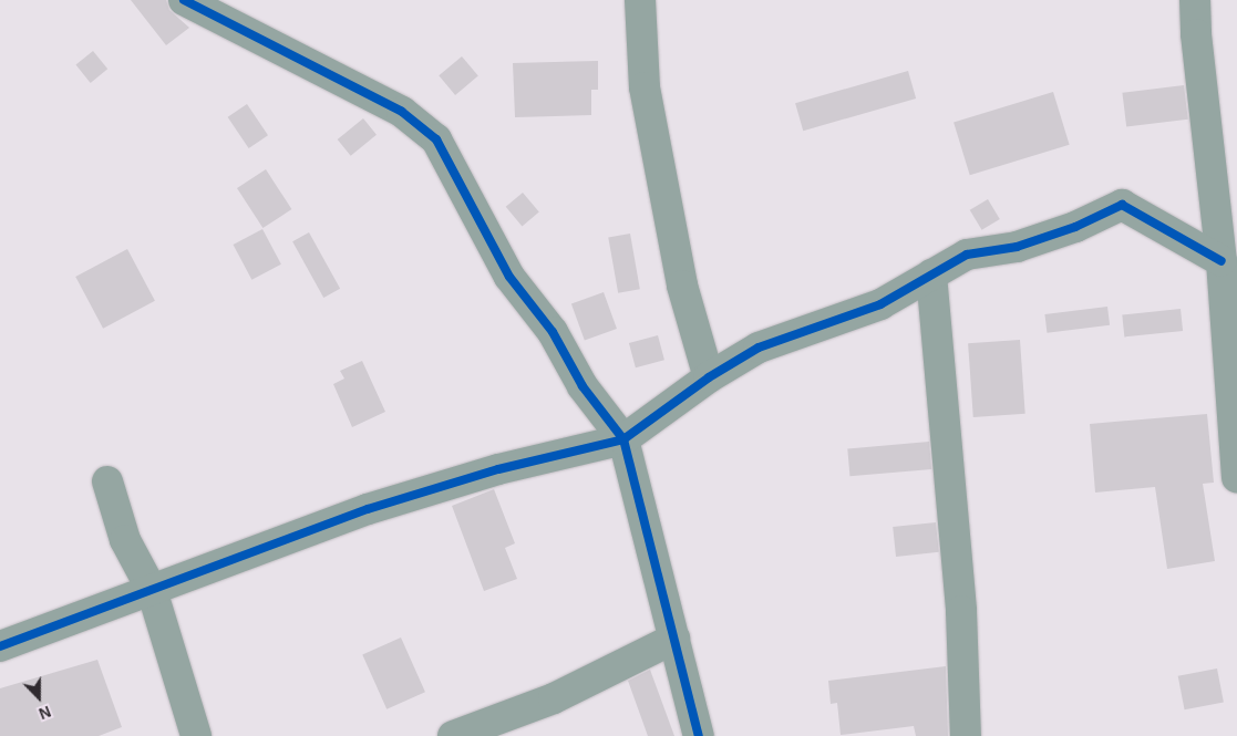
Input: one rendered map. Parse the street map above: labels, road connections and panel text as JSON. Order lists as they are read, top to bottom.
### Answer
{
  "north": "bottom"
}
